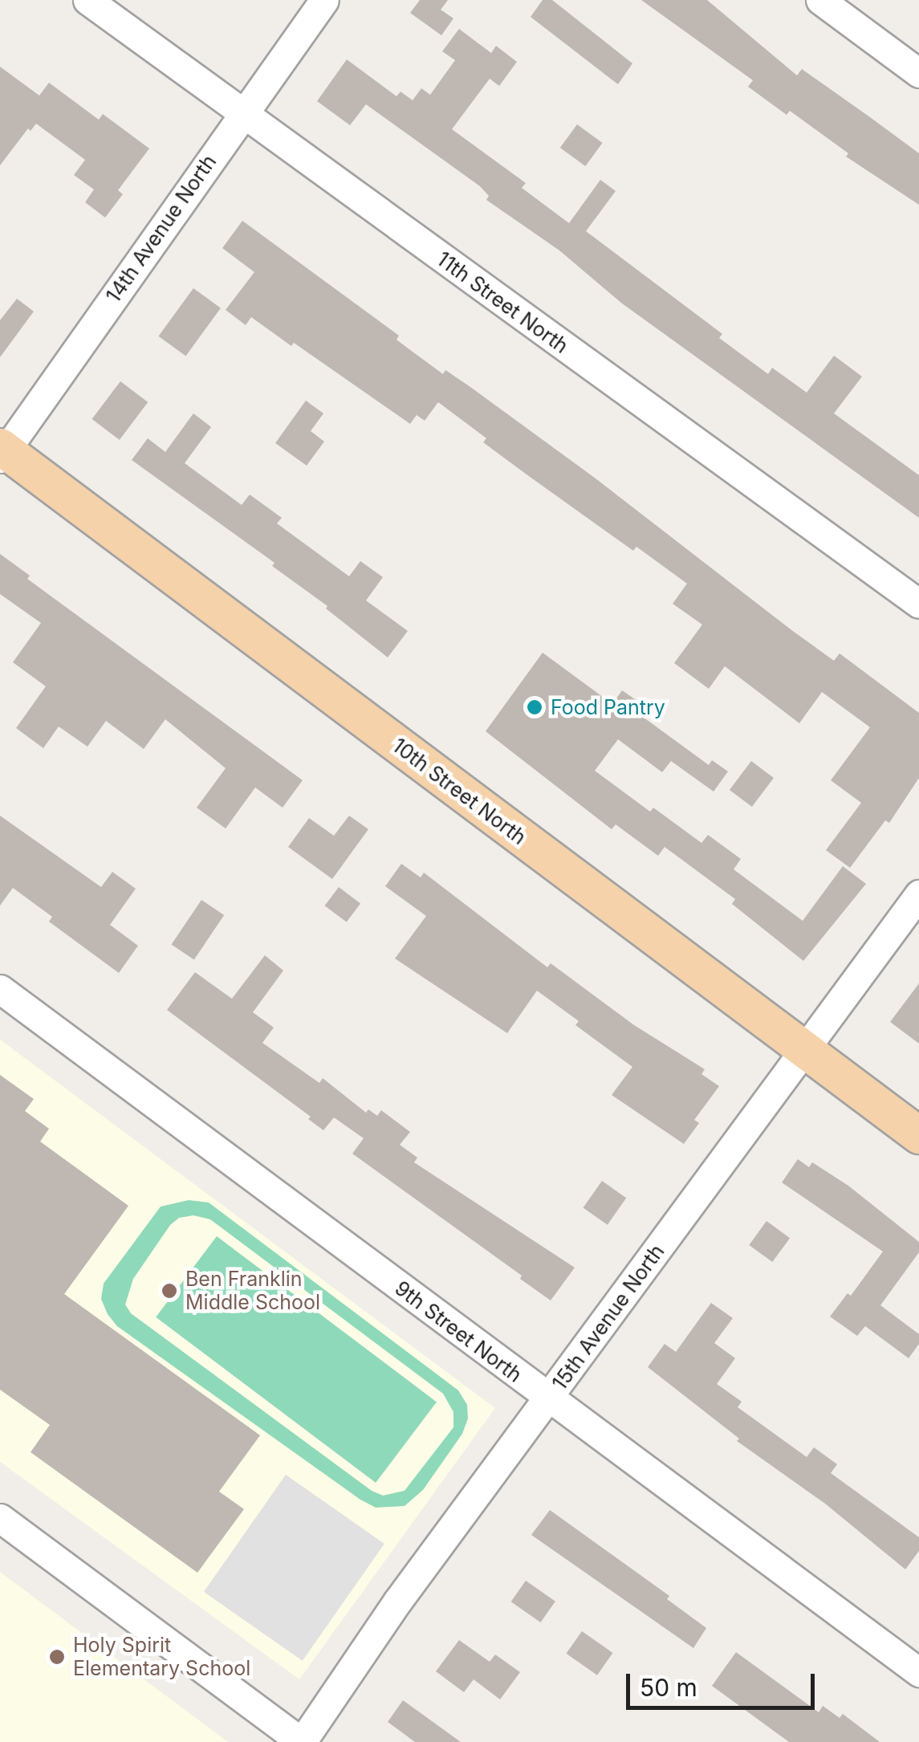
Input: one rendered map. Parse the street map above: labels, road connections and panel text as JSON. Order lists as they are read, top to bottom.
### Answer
{
  "streets": {
    "main road": ["10th Street North"],
    "street": [
      "14th Avenue North",
      "11th Street North",
      "15th Avenue North",
      "9th Street North"
    ]
  },
  "crossings": [
    ["14th Avenue North", "11th Street North"],
    ["14th Avenue North", "10th Street North"],
    ["10th Street North", "15th Avenue North"],
    ["15th Avenue North", "9th Street North"]
  ],
  "places": ["Food Pantry", "Ben Franklin Middle School", "Holy Spirit Elementary School"],
  "scale_bar": "50 m"
}
